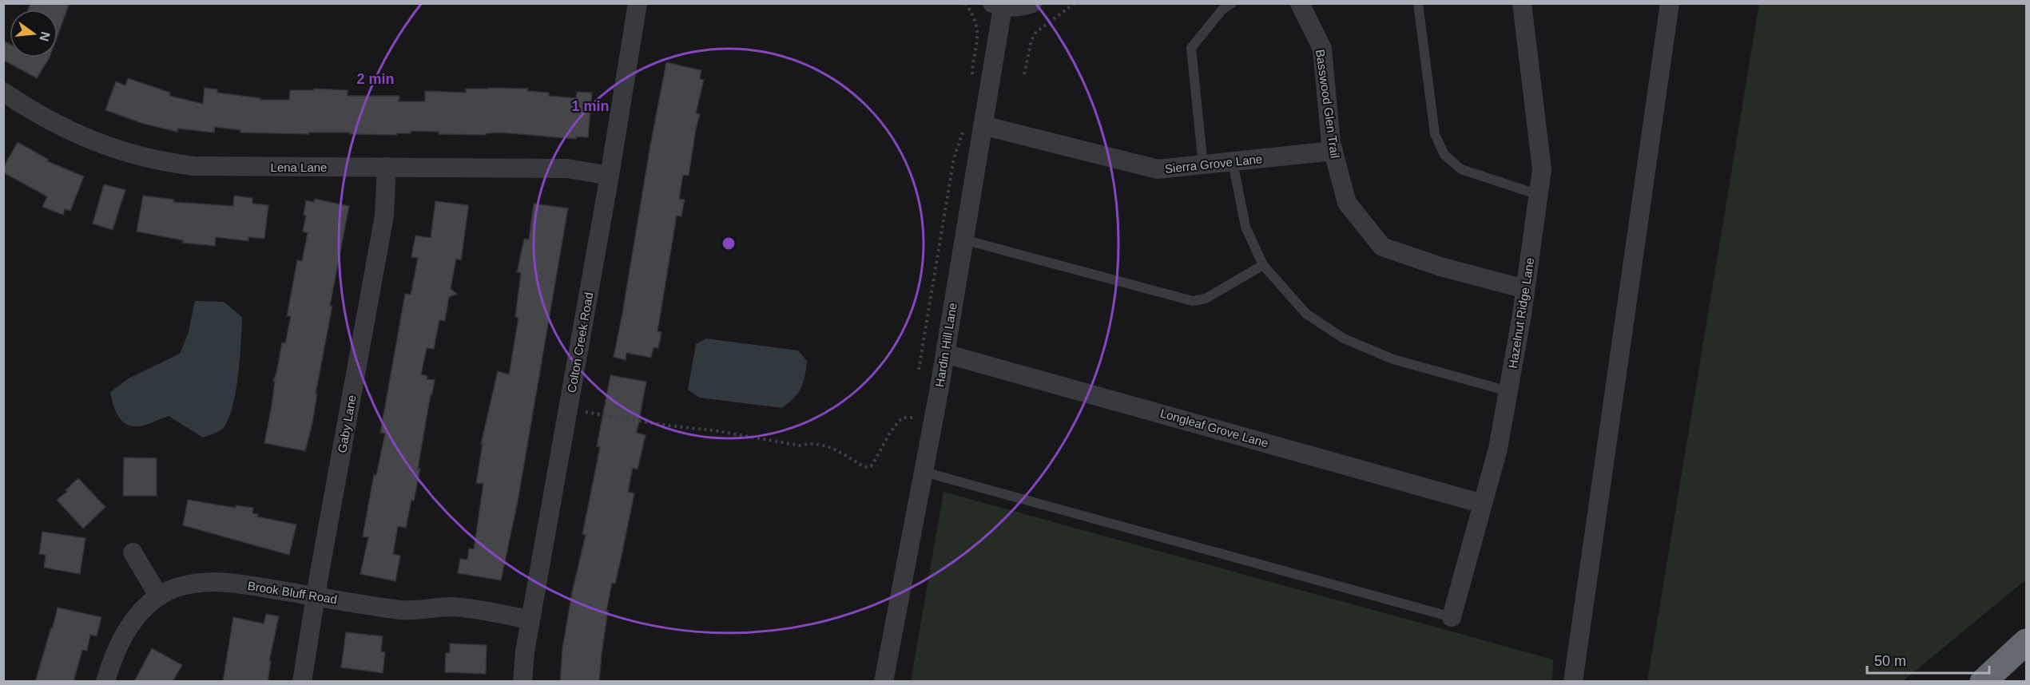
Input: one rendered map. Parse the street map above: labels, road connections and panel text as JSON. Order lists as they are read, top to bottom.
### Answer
{
  "streets": {
    "street": [
      "Basswood Glen Trail",
      "Sierra Grove Lane",
      "Lena Lane",
      "Hazelnut Ridge Lane",
      "Colton Creek Road",
      "Hardin Hill Lane",
      "Gaby Lane",
      "Longleaf Grove Lane",
      "Brook Bluff Road"
    ]
  },
  "crossings": [
    ["Basswood Glen Trail", "Sierra Grove Lane"],
    ["Basswood Glen Trail", "Hazelnut Ridge Lane"],
    ["Sierra Grove Lane", "Hardin Hill Lane"],
    ["Lena Lane", "Colton Creek Road"],
    ["Lena Lane", "Gaby Lane"],
    ["Hazelnut Ridge Lane", "Longleaf Grove Lane"],
    ["Colton Creek Road", "Brook Bluff Road"],
    ["Hardin Hill Lane", "Longleaf Grove Lane"],
    ["Gaby Lane", "Brook Bluff Road"]
  ],
  "scale_bar": "50 m",
  "north": "right",
  "rings": ["2 min", "1 min"]
}
